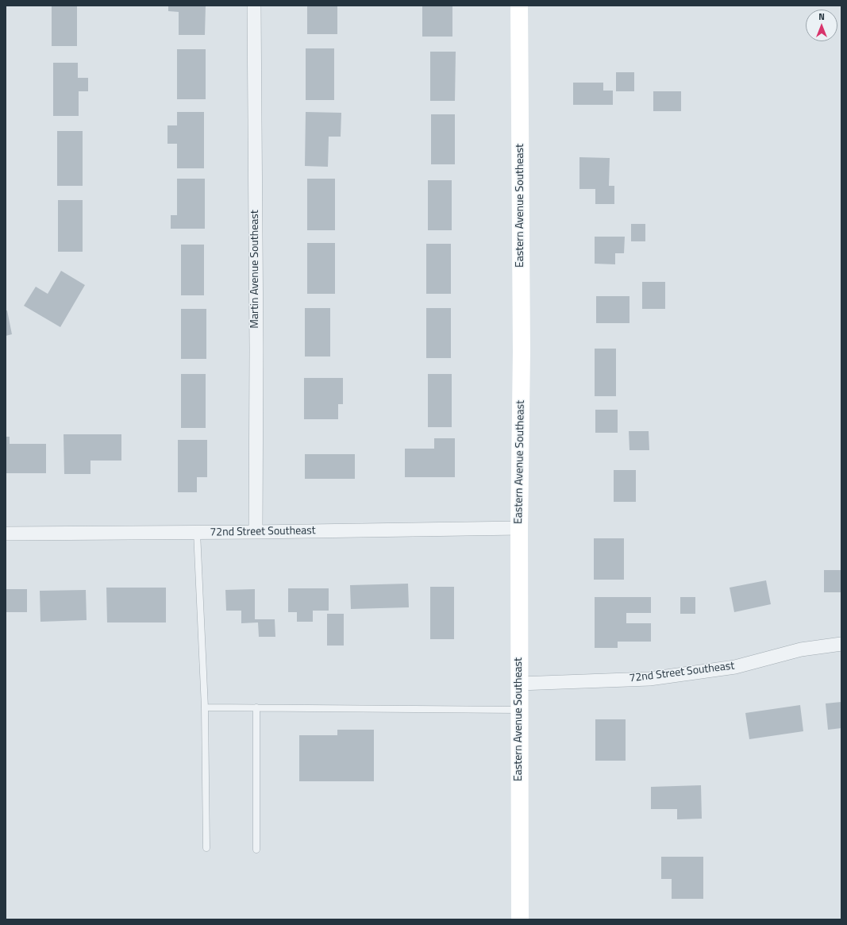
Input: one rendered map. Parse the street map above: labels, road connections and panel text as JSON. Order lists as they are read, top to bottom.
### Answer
{
  "streets": {
    "street": ["Eastern Avenue Southeast", "Martin Avenue Southeast", "72nd Street Southeast"]
  },
  "crossings": [
    ["Eastern Avenue Southeast", "72nd Street Southeast"],
    ["Martin Avenue Southeast", "72nd Street Southeast"]
  ],
  "north": "top"
}
